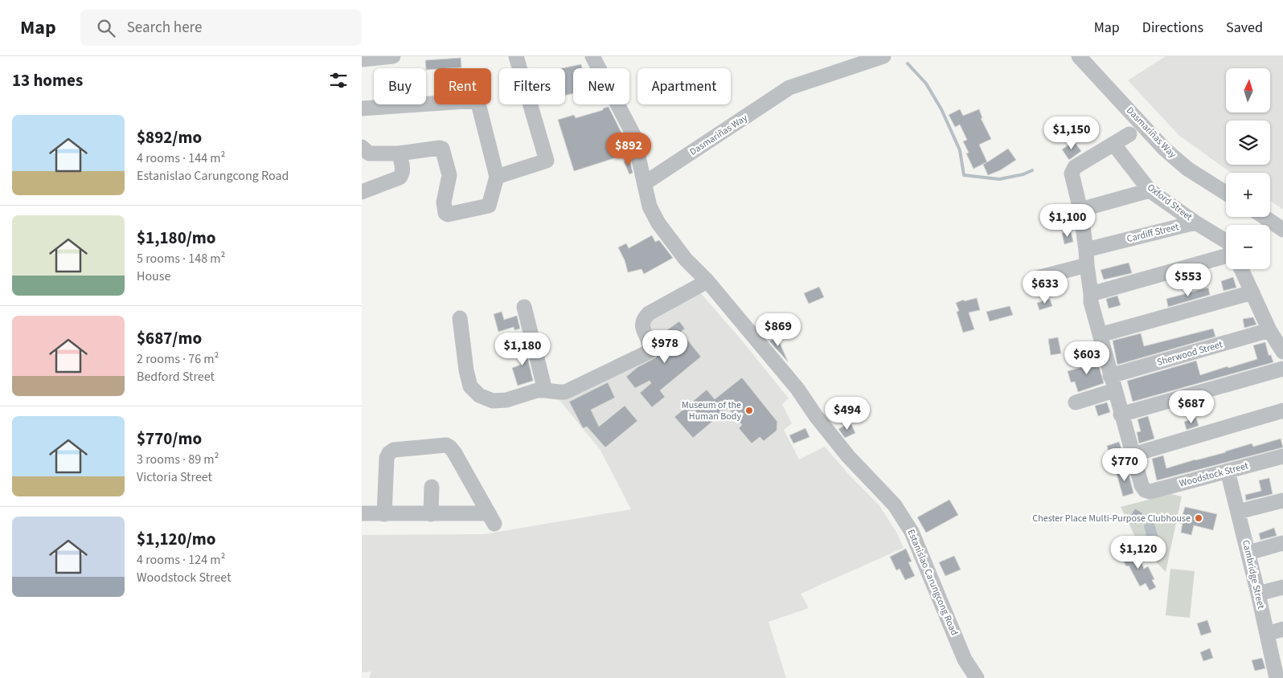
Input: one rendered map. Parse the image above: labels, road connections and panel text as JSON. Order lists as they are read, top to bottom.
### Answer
{
  "streets": {
    "street": [
      "Dasmariñas Way",
      "Oxford Street",
      "Cardiff Street",
      "Sherwood Street",
      "Woodstock Street",
      "Cambridge Street",
      "Estanislao Carungcong Road"
    ]
  },
  "crossings": [
    ["Dasmariñas Way", "Estanislao Carungcong Road"],
    ["Oxford Street", "Cardiff Street"],
    ["Woodstock Street", "Cambridge Street"]
  ],
  "places": ["Museum of the Human Body", "Chester Place Multi-Purpose Clubhouse"],
  "north": "top",
  "page": {
    "header": "Map",
    "search": "Search here",
    "nav": ["Map", "Directions", "Saved"],
    "heading": "13 homes",
    "map_buttons": ["+", "−"],
    "chip": [
      "Buy",
      "Rent",
      "Filters",
      "New",
      "Apartment"
    ],
    "list": [
      {
        "name": "$892/mo",
        "note": "4 rooms · 144 m² · Estanislao Carungcong Road"
      },
      {
        "name": "$1,180/mo",
        "note": "5 rooms · 148 m² · House"
      },
      {
        "name": "$687/mo",
        "note": "2 rooms · 76 m² · Bedford Street"
      },
      {
        "name": "$770/mo",
        "note": "3 rooms · 89 m² · Victoria Street"
      },
      {
        "name": "$1,120/mo",
        "note": "4 rooms · 124 m² · Woodstock Street"
      }
    ],
    "price": [
      "$1,150",
      "$892",
      "$1,100",
      "$553",
      "$633",
      "$869",
      "$978",
      "$1,180",
      "$603",
      "$687",
      "$494",
      "$770",
      "$1,120"
    ]
  }
}
